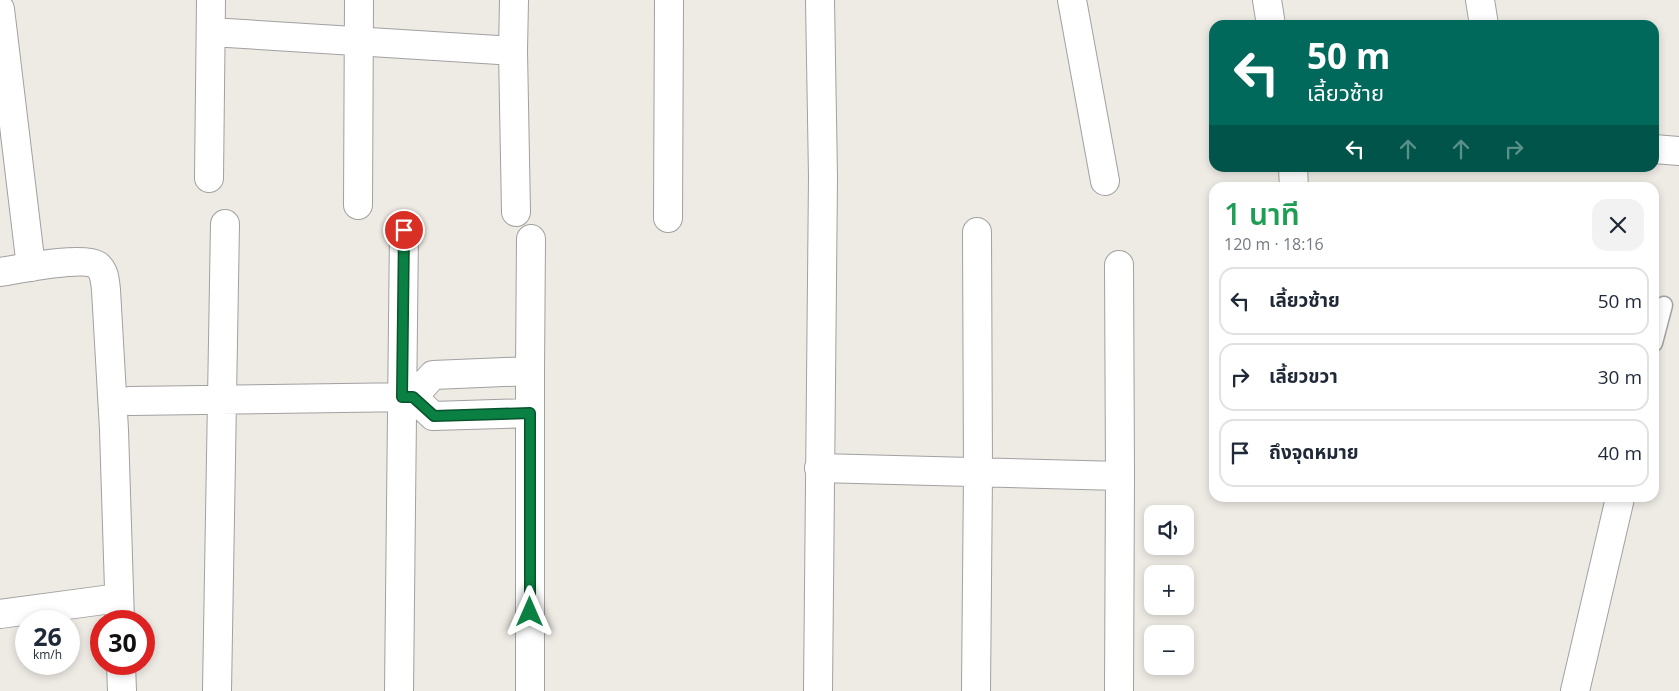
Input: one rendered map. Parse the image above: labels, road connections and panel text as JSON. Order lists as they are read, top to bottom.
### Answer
{
  "page": {
    "turn": ["50 m", "เลี้ยวซ้าย"],
    "heading": ["1 นาที", "120 m · 18:16"],
    "list": [
      {
        "name": "เลี้ยวซ้าย",
        "value": "50 m"
      },
      {
        "name": "เลี้ยวขวา",
        "value": "30 m"
      },
      {
        "name": "ถึงจุดหมาย",
        "value": "40 m"
      }
    ],
    "map_buttons": ["+", "−"],
    "speed": "26 km/h",
    "limit": "30"
  }
}
